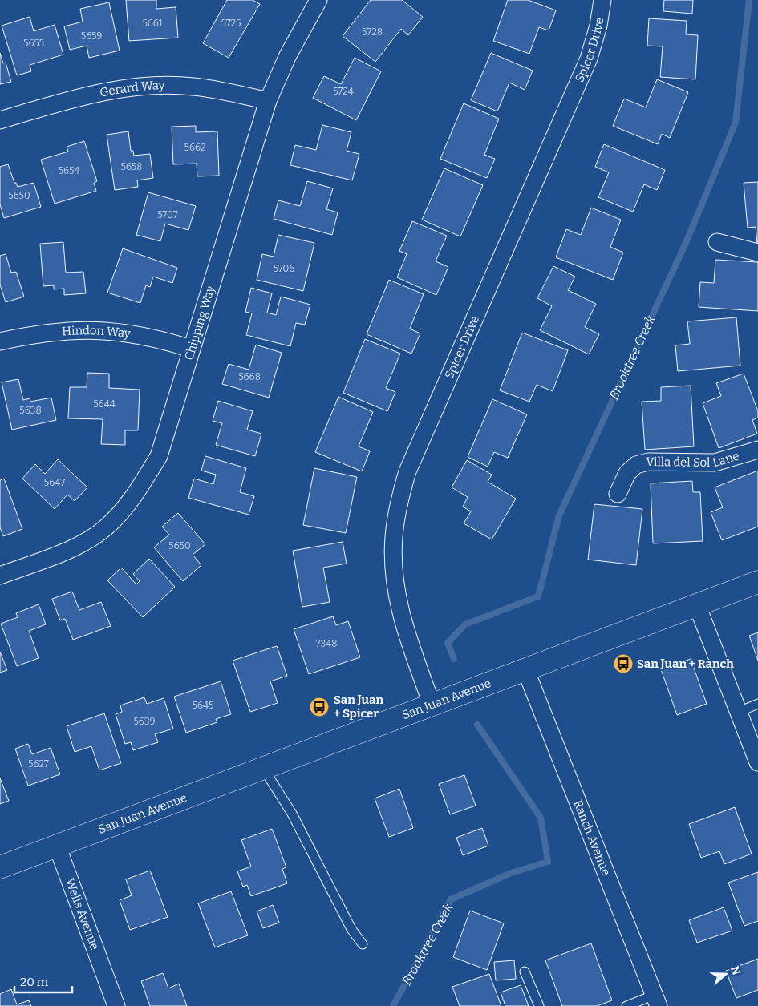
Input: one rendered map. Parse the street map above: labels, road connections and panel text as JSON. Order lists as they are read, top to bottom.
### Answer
{
  "streets": {
    "main road": ["San Juan Avenue"],
    "street": [
      "Spicer Drive",
      "Gerard Way",
      "Chipping Way",
      "Hindon Way",
      "Villa del Sol Lane",
      "Ranch Avenue",
      "Wells Avenue"
    ]
  },
  "crossings": [
    ["Spicer Drive", "San Juan Avenue"],
    ["Gerard Way", "Chipping Way"],
    ["Chipping Way", "Hindon Way"],
    ["San Juan Avenue", "Ranch Avenue"],
    ["San Juan Avenue", "Wells Avenue"]
  ],
  "water": ["Brooktree Creek"],
  "places": {
    "bus stop": ["San Juan + Ranch", "San Juan + Spicer"]
  },
  "house_numbers": [
    "5661",
    "5725",
    "5728",
    "5659",
    "5655",
    "5724",
    "5662",
    "5658",
    "5654",
    "5650",
    "5707",
    "5706",
    "5668",
    "5644",
    "5638",
    "5647",
    "5650",
    "7348",
    "5645",
    "5639",
    "5627"
  ],
  "scale_bar": "20 m",
  "north": "right"
}
